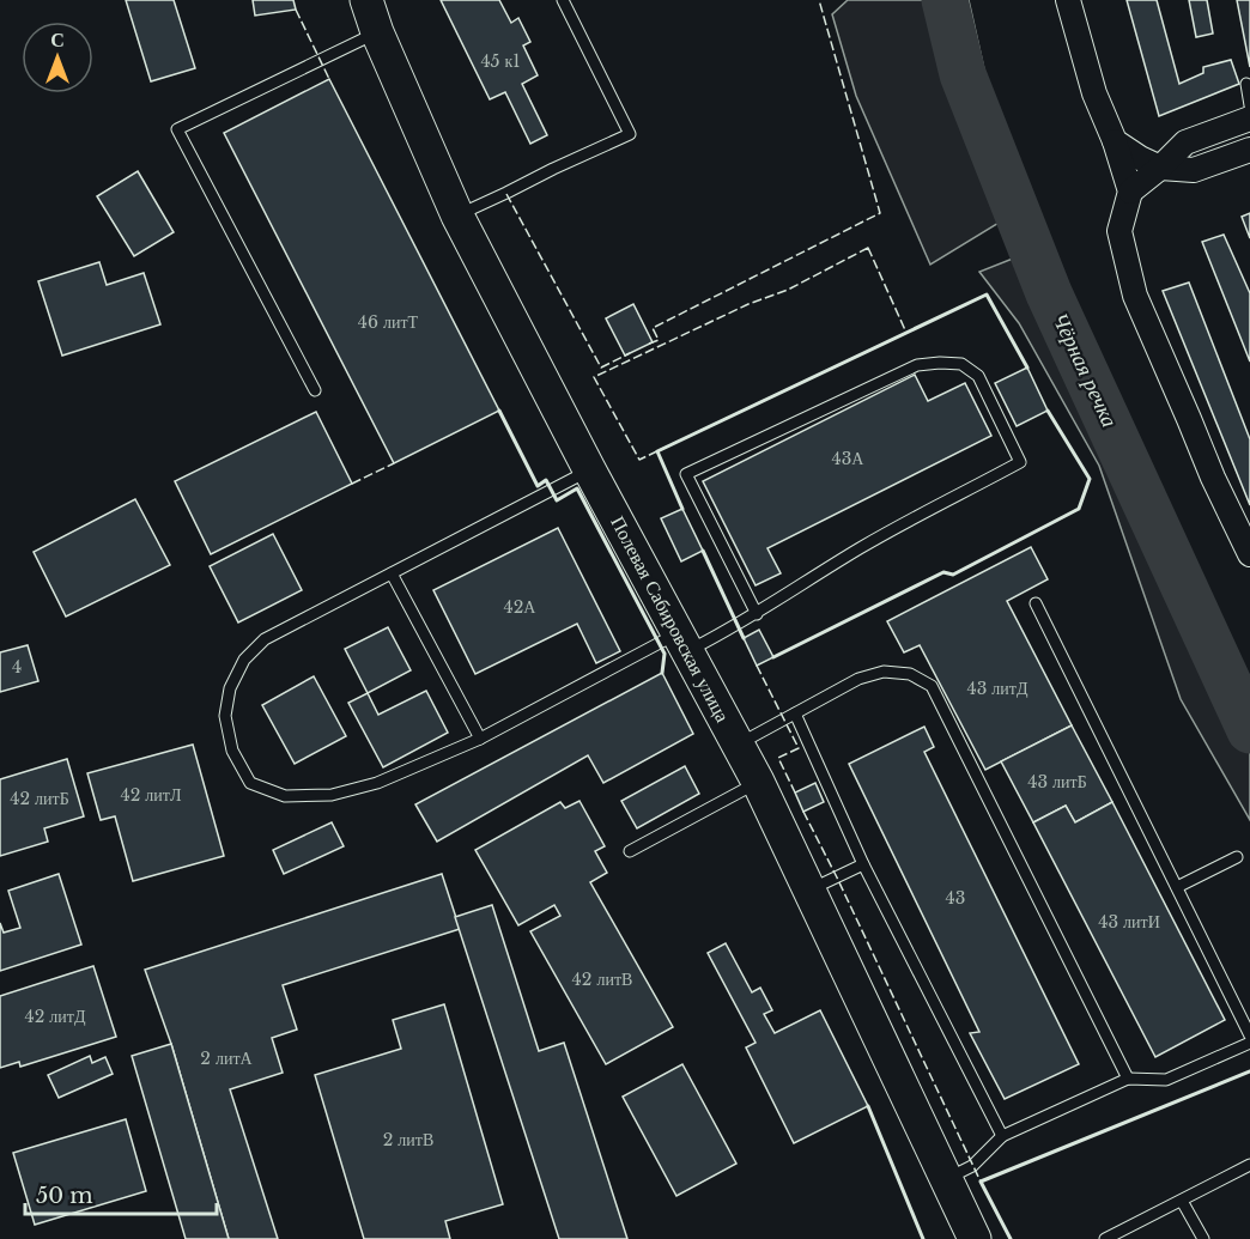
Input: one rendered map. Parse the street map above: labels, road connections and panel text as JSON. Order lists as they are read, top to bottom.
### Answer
{
  "streets": {
    "street": ["Полевая Сабировская улица"]
  },
  "water": ["Чёрная речка"],
  "house_numbers": [
    "45 к1",
    "46 литТ",
    "43А",
    "42А",
    "4",
    "43 литД",
    "43 литБ",
    "42 литЛ",
    "42 литБ",
    "43",
    "43 литИ",
    "42 литВ",
    "42 литД",
    "2 литА",
    "2 литВ"
  ],
  "scale_bar": "50 m",
  "north": "top"
}
